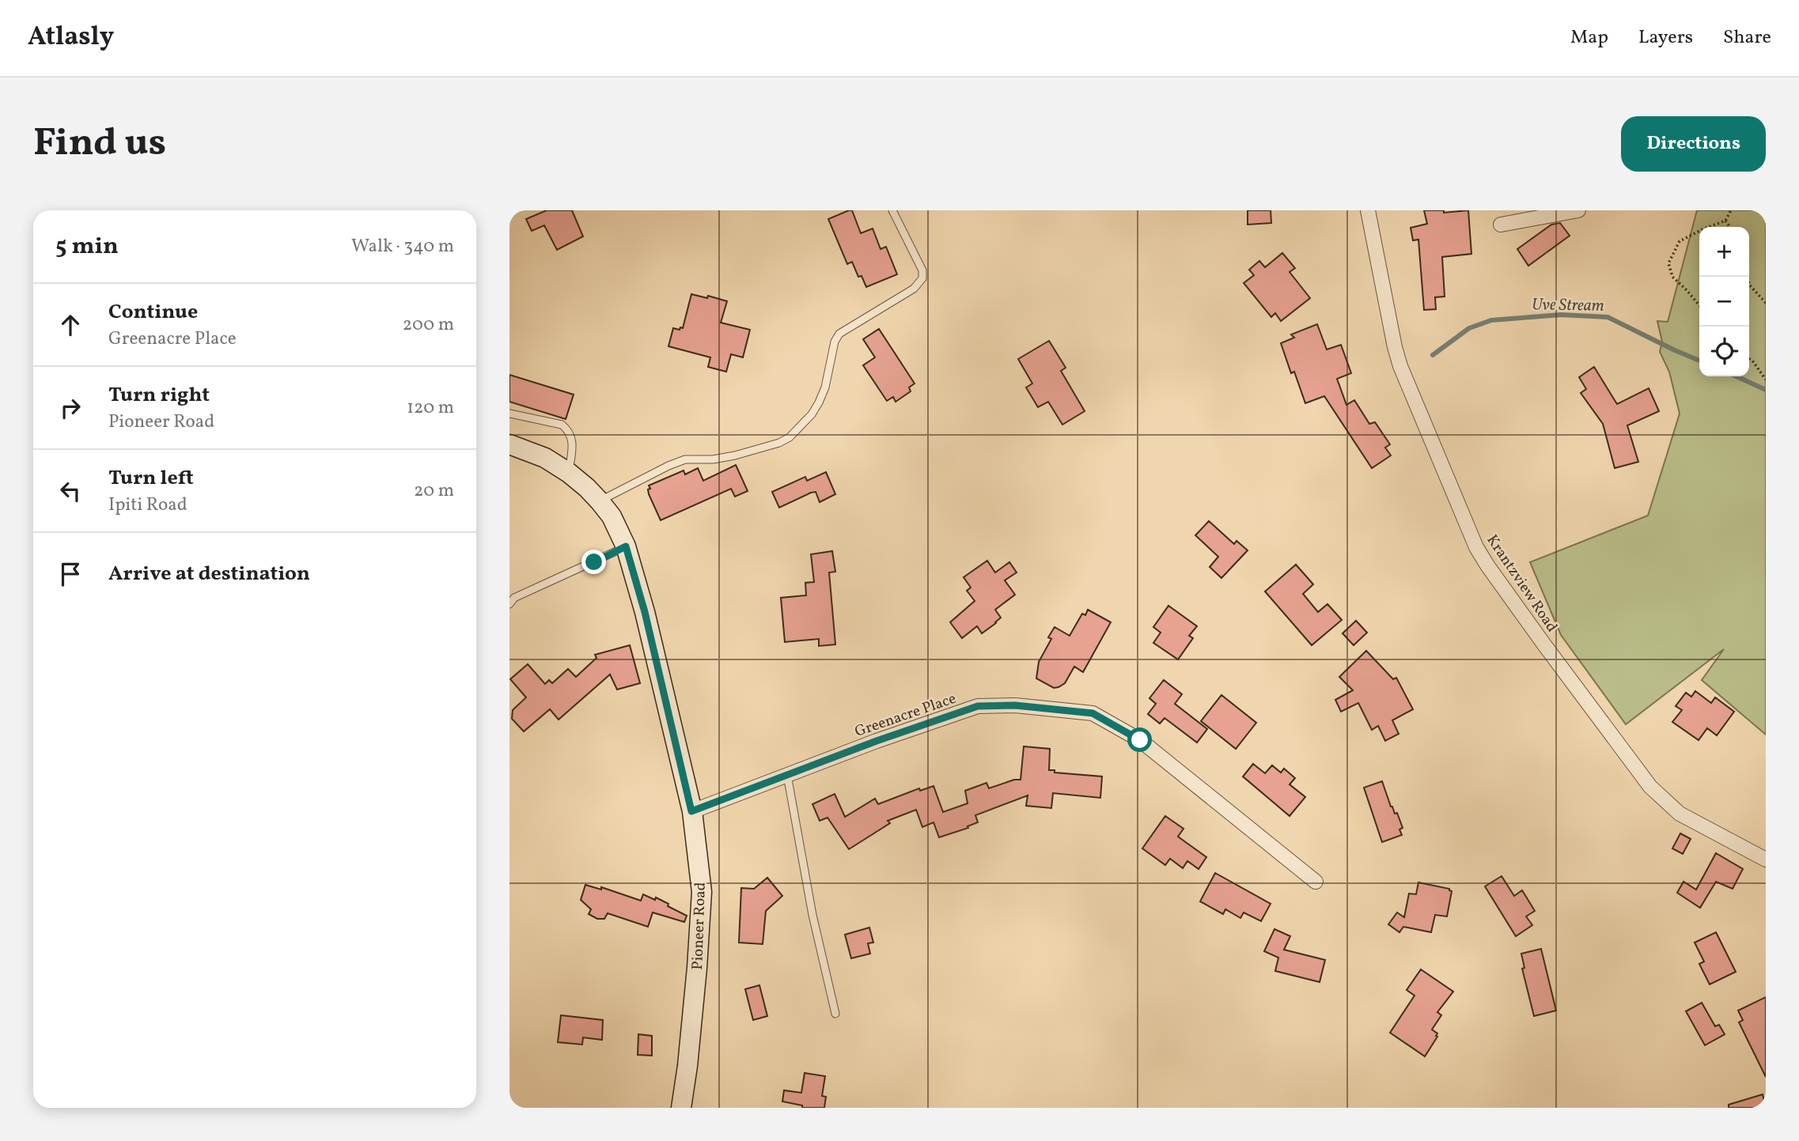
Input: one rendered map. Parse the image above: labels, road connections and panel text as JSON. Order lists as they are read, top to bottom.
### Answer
{
  "streets": {
    "main road": ["Pioneer Road"],
    "street": ["Krantzview Road", "Greenacre Place"]
  },
  "crossings": [
    ["Greenacre Place", "Pioneer Road"]
  ],
  "water": ["Uve Stream"],
  "page": {
    "header": "Atlasly",
    "nav": ["Map", "Layers", "Share"],
    "buttons": "Directions",
    "title": "Find us",
    "heading": ["5 min", "Walk · 340 m"],
    "map_buttons": ["+", "−"],
    "list": [
      ["Continue", "Greenacre Place", "200 m"],
      ["Turn right", "Pioneer Road", "120 m"],
      ["Turn left", "Ipiti Road", "20 m"],
      "Arrive at destination"
    ]
  }
}
